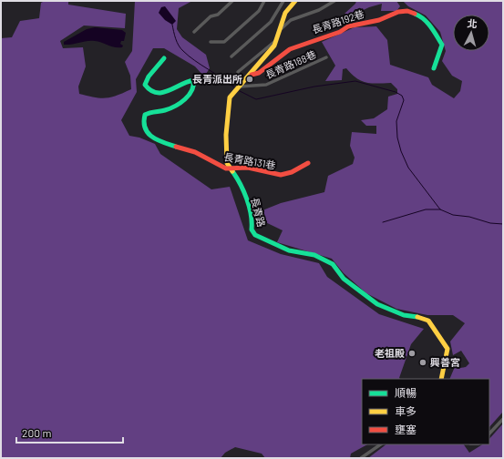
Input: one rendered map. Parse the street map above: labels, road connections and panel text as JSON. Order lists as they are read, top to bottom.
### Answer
{
  "streets": {
    "street": [
      "長青路192巷",
      "長青路188巷",
      "長青路131巷",
      "長青路"
    ]
  },
  "crossings": [
    ["長青路192巷", "長青路"],
    ["長青路188巷", "長青路"],
    ["長青路131巷", "長青路"]
  ],
  "places": ["長青派出所", "老祖殿", "興善宮"],
  "legend": ["順暢", "車多", "壅塞"],
  "scale_bar": "200 m",
  "north": "top"
}
